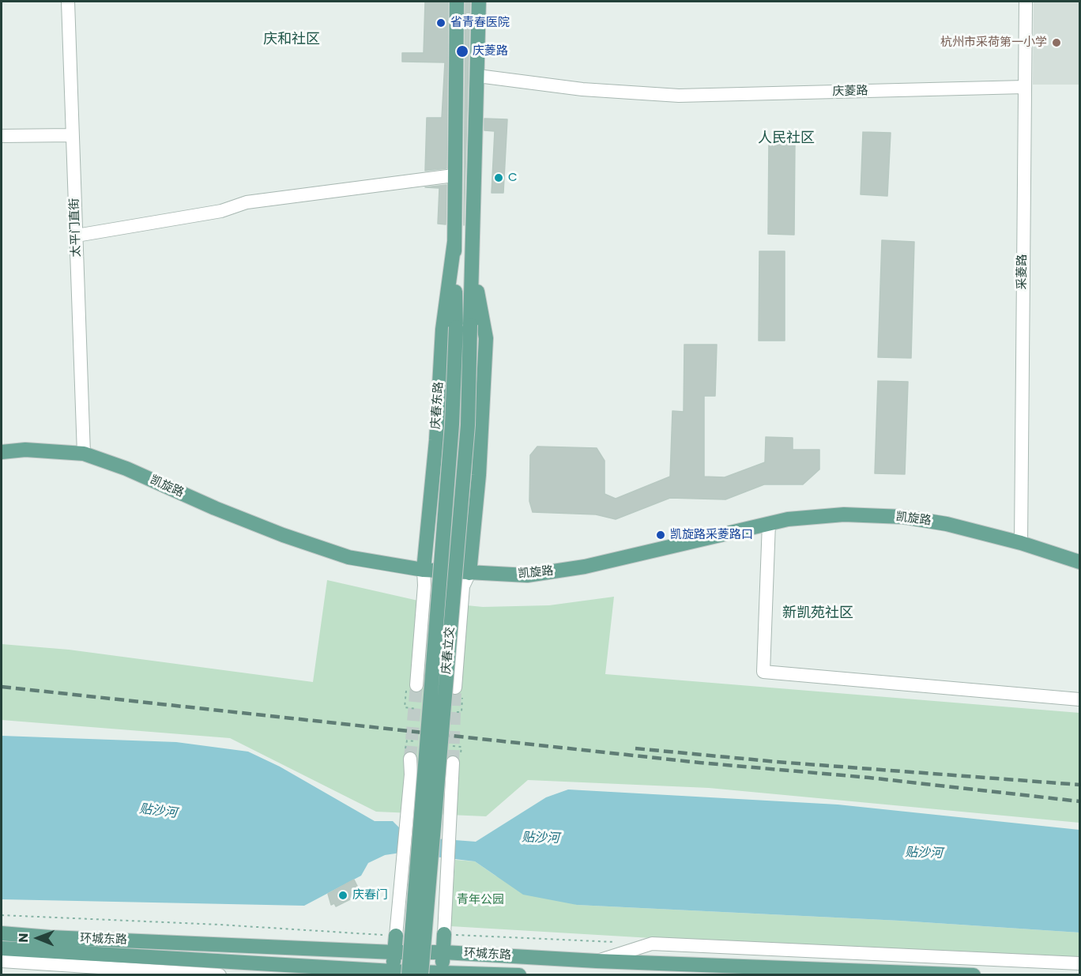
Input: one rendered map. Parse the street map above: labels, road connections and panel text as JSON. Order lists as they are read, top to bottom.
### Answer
{
  "streets": {
    "main road": [
      "庆春东路",
      "凯旋路",
      "庆春立交",
      "环城东路"
    ],
    "street": ["庆菱路", "太平门直街", "采菱路"]
  },
  "crossings": [
    ["庆菱路", "采菱路"],
    ["太平门直街", "凯旋路"],
    ["采菱路", "凯旋路"],
    ["庆春东路", "凯旋路"],
    ["庆春东路", "庆春立交"]
  ],
  "districts": ["庆和社区", "人民社区", "新凯苑社区"],
  "water": ["贴沙河"],
  "parks": ["青年公园"],
  "places": [
    "省青春医院",
    "杭州市采荷第一小学",
    "庆菱路",
    "C",
    "凯旋路采菱路口",
    "庆春门"
  ],
  "north": "left"
}
